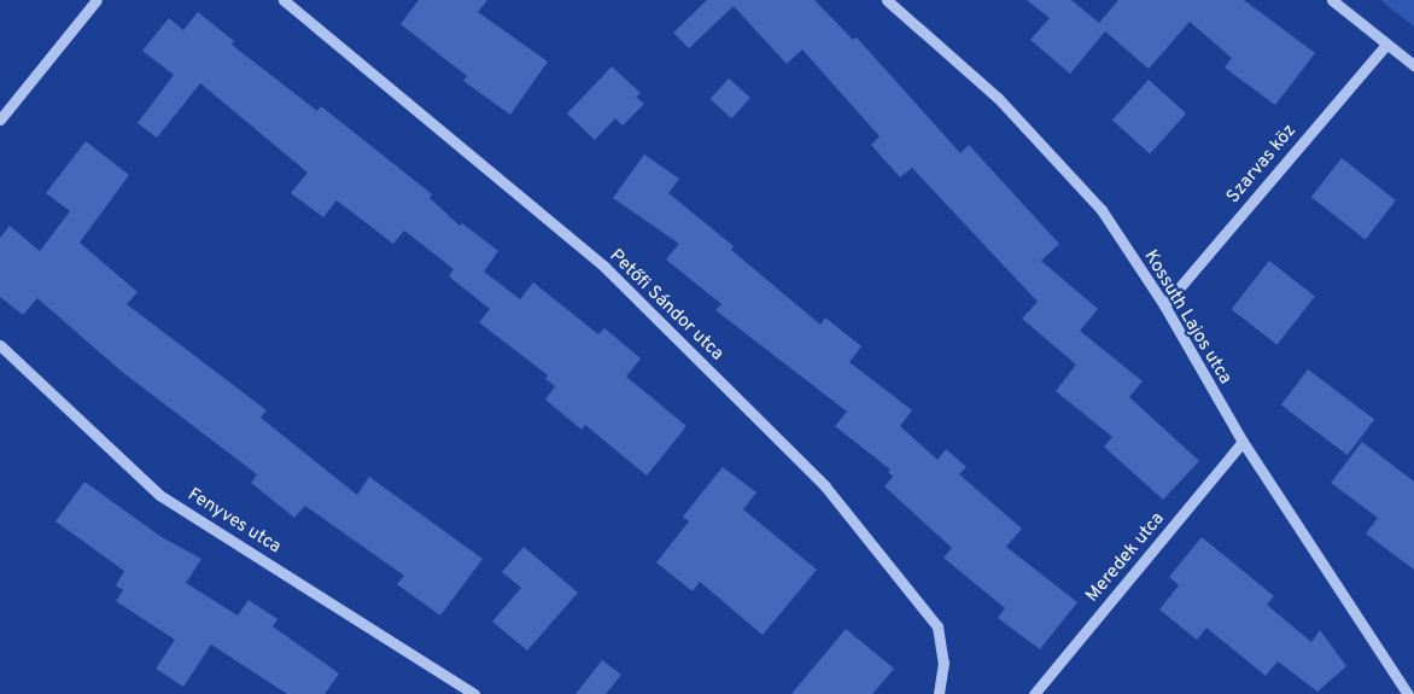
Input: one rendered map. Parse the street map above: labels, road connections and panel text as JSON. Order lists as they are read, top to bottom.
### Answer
{
  "streets": {
    "street": [
      "Szarvas köz",
      "Petőfi Sándor utca",
      "Kossuth Lajos utca",
      "Fenyves utca",
      "Meredek utca"
    ]
  },
  "crossings": [
    ["Szarvas köz", "Kossuth Lajos utca"],
    ["Kossuth Lajos utca", "Meredek utca"]
  ]
}
